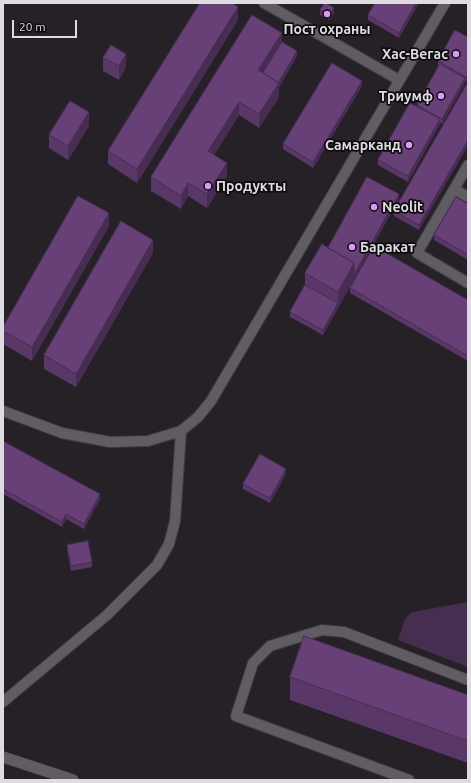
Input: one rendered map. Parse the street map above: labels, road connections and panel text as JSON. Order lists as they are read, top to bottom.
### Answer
{
  "places": [
    "Пост охраны",
    "Хас-Вегас",
    "Триумф",
    "Самарканд",
    "Продукты",
    "Neolit",
    "Баракат"
  ],
  "scale_bar": "20 m"
}
